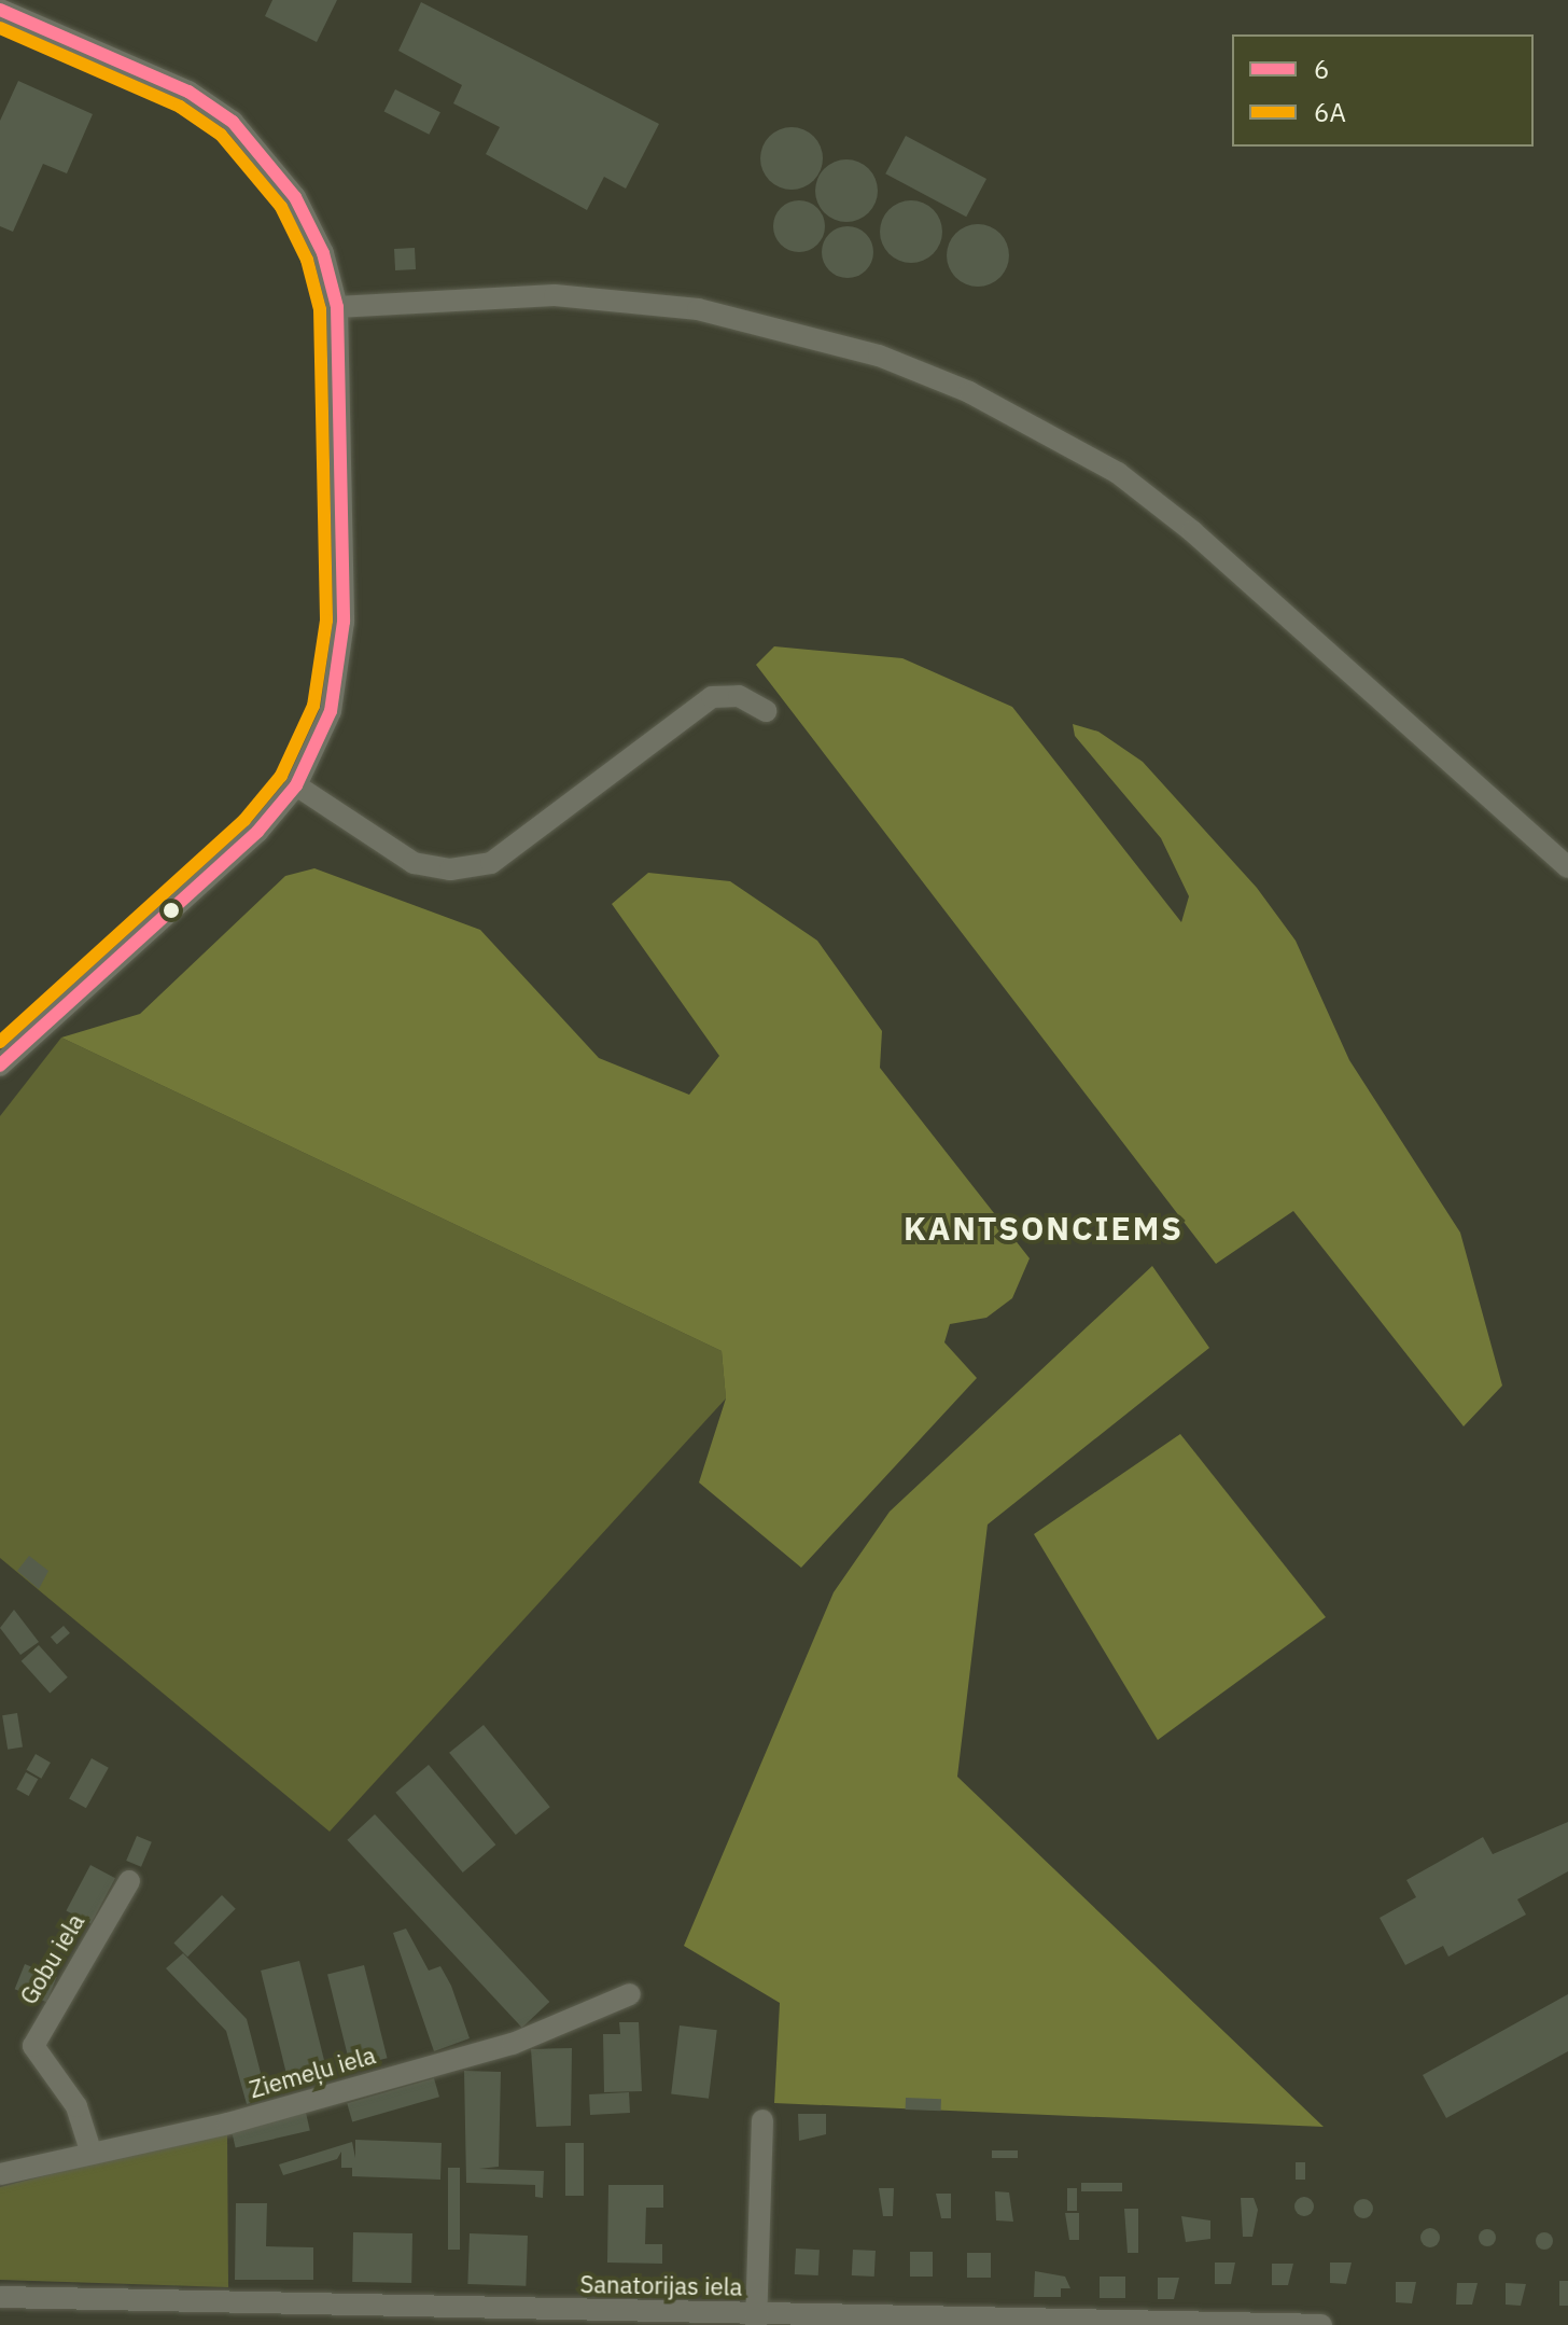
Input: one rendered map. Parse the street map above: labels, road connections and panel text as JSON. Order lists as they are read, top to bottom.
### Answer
{
  "streets": {
    "street": ["Gobu iela", "Ziemeļu iela", "Sanatorijas iela"]
  },
  "crossings": [
    ["Gobu iela", "Ziemeļu iela"]
  ],
  "districts": ["KANTSONCIEMS"],
  "lines": ["transit line 6", "transit line 6A"],
  "legend": ["6", "6A"]
}
